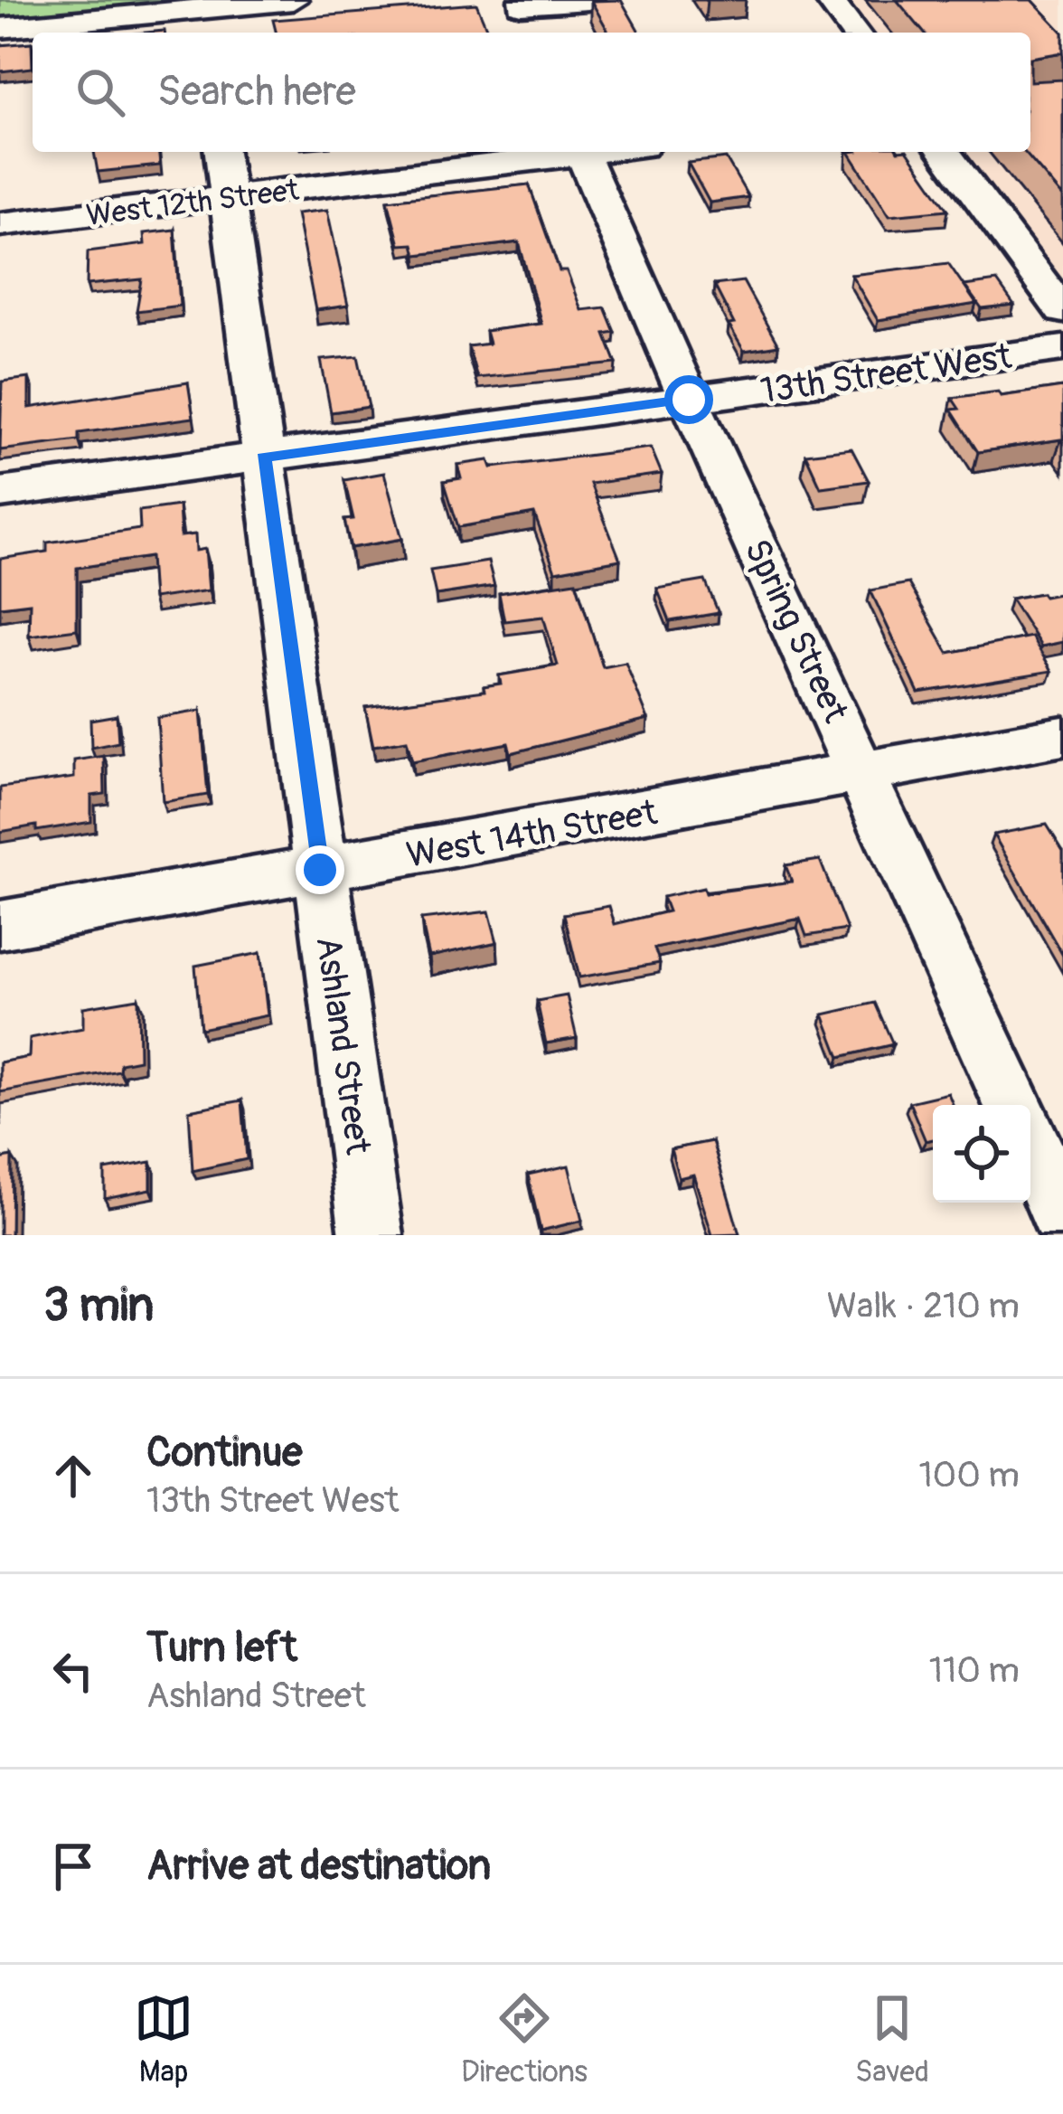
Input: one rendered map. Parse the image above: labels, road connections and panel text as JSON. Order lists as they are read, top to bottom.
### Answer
{
  "streets": {
    "street": [
      "West 12th Street",
      "13th Street West",
      "Spring Street",
      "West 14th Street",
      "Ashland Street"
    ]
  },
  "crossings": [
    ["West 12th Street", "Ashland Street"],
    ["13th Street West", "Spring Street"],
    ["13th Street West", "Ashland Street"],
    ["Spring Street", "West 14th Street"],
    ["West 14th Street", "Ashland Street"]
  ],
  "page": {
    "search": "Search here",
    "heading": ["3 min", "Walk · 210 m"],
    "list": [
      ["Continue", "13th Street West", "100 m"],
      ["Turn left", "Ashland Street", "110 m"],
      "Arrive at destination"
    ],
    "nav": ["Map", "Directions", "Saved"]
  }
}
